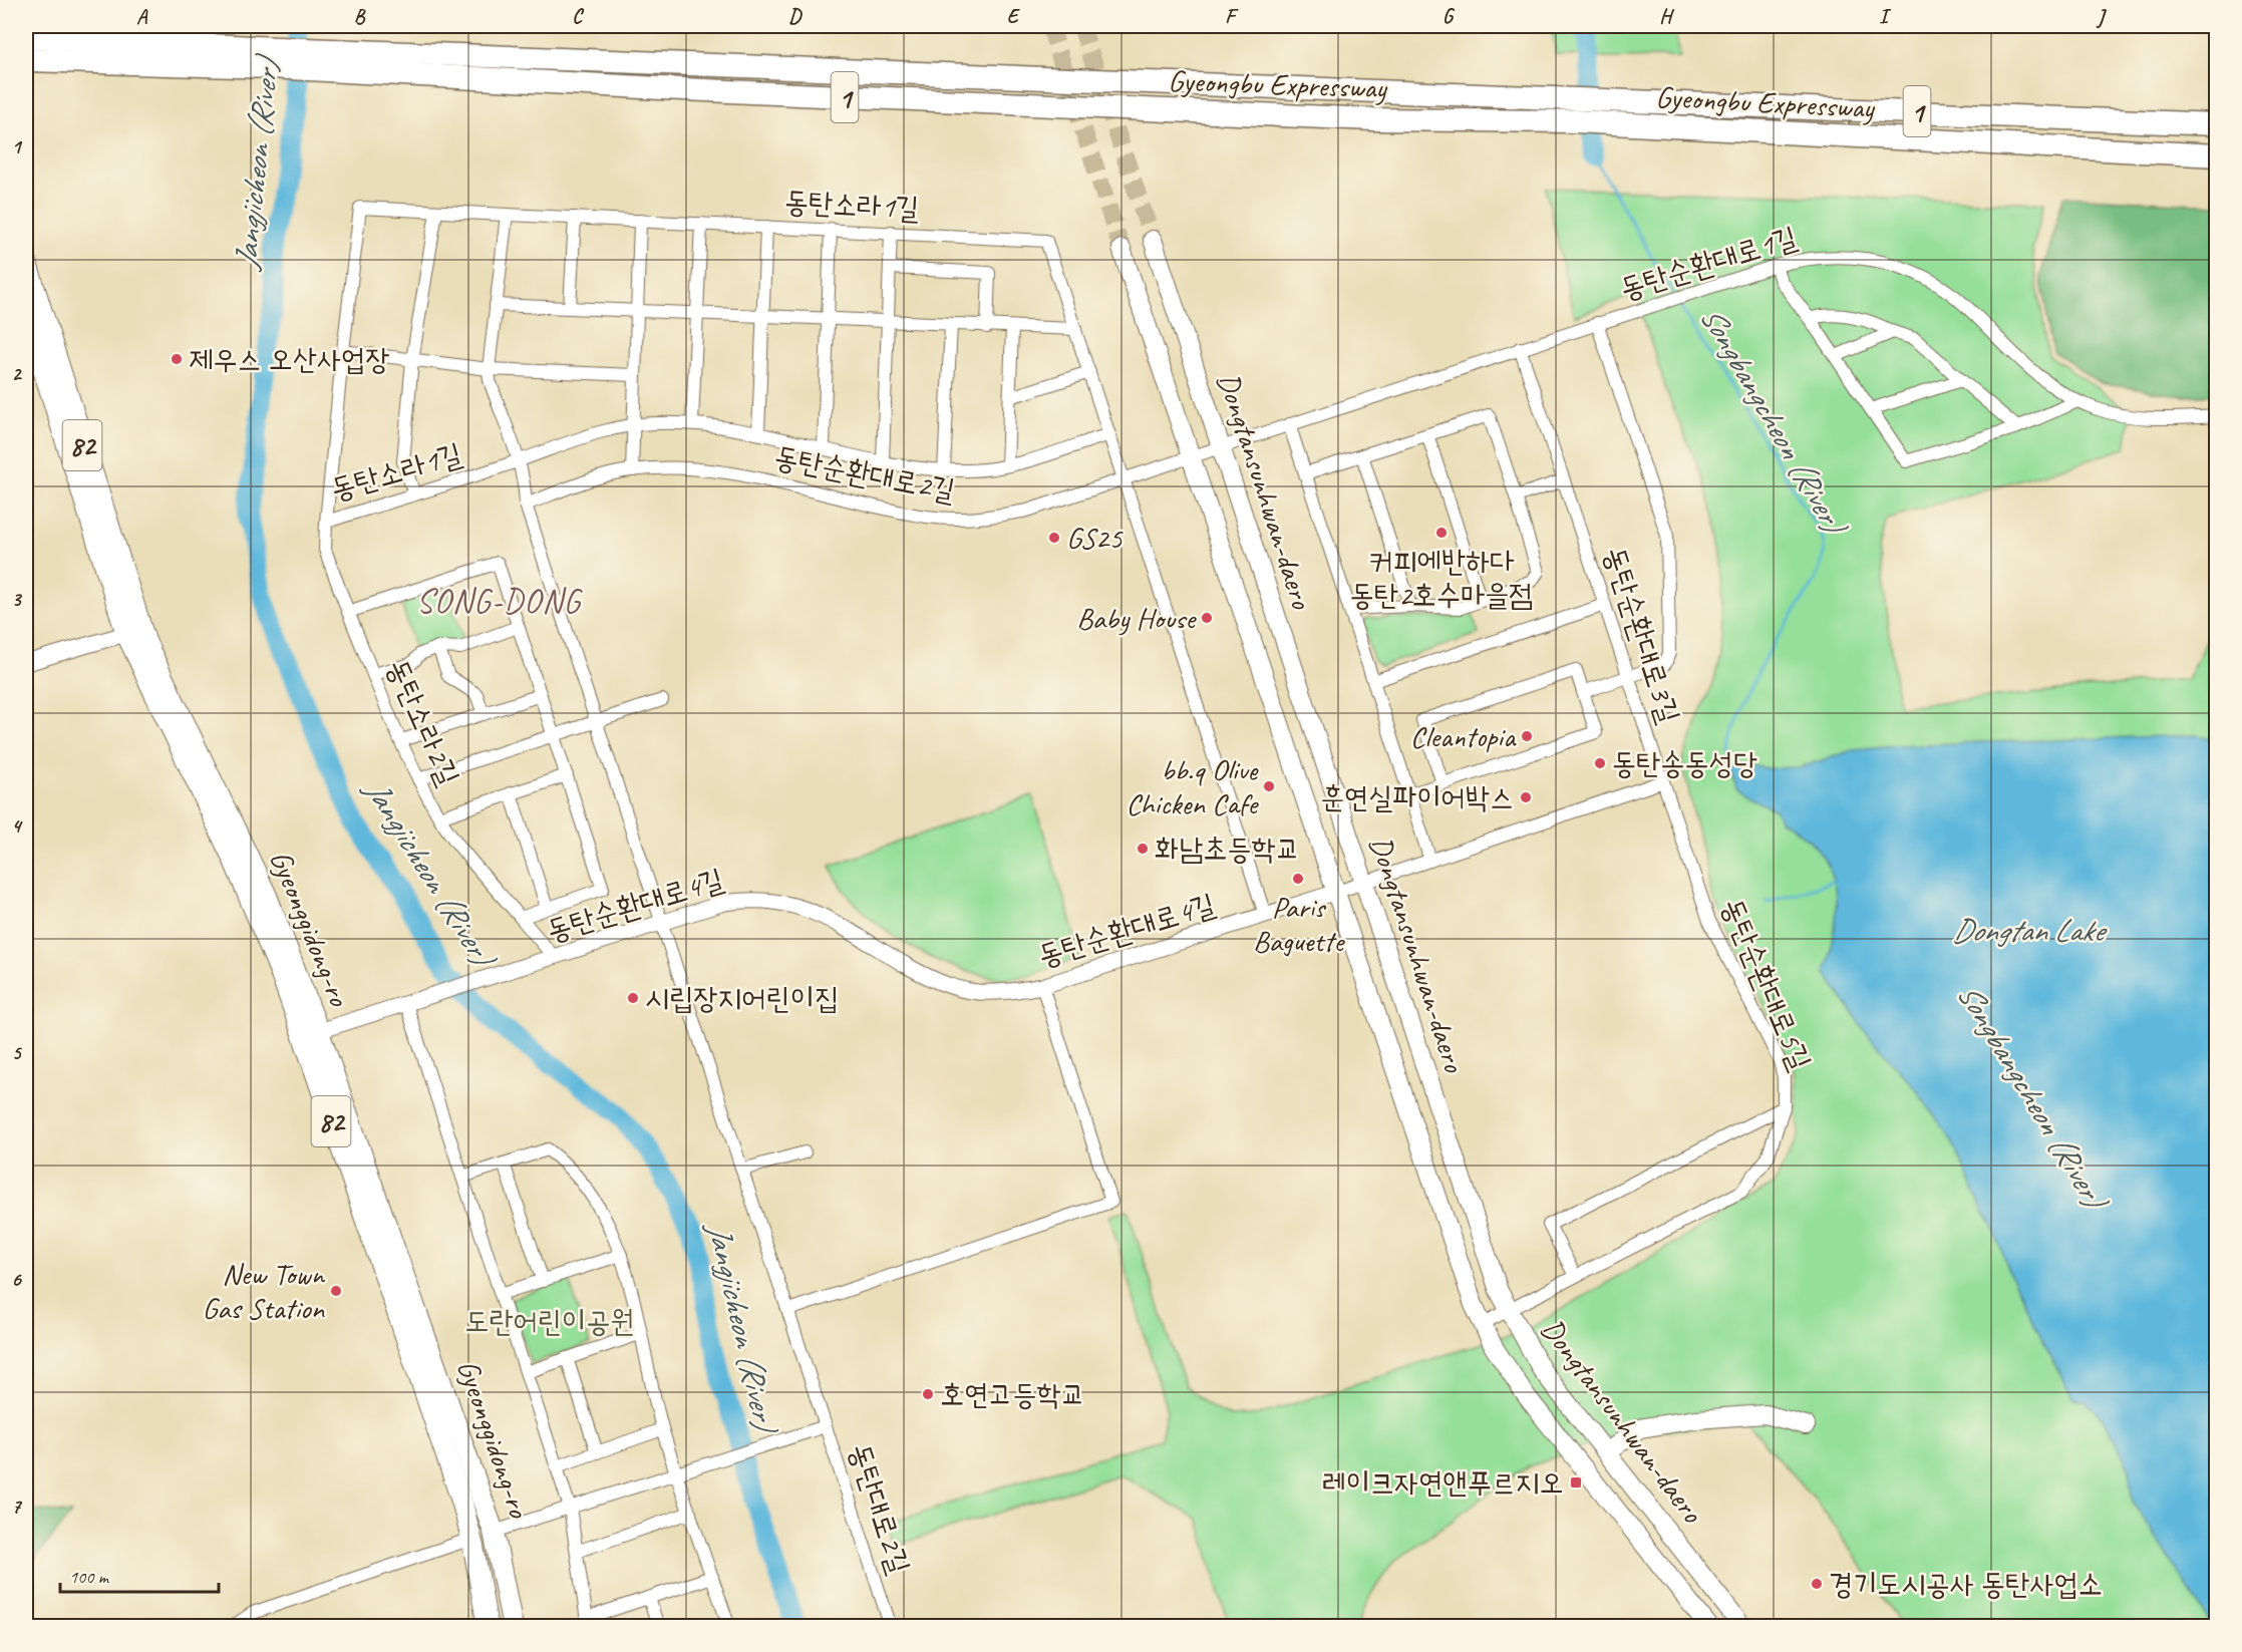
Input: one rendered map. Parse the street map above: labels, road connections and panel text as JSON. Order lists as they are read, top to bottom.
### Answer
{
  "streets": {
    "highway": ["Gyeongbu Expressway", "1"],
    "main road": ["82", "Dongtansunhwan-daero", "Gyeonggidong-ro"],
    "street": [
      "동탄소라1길",
      "동탄순환대로1길",
      "동탄순환대로2길",
      "동탄순환대로3길",
      "동탄소라2길",
      "동탄순환대로4길",
      "동탄순환대로5길",
      "동탄대로2길"
    ]
  },
  "crossings": [
    ["Gyeongbu Expressway", "1"],
    ["동탄소라1길", "동탄소라2길"],
    ["동탄순환대로1길", "동탄순환대로2길"],
    ["동탄순환대로1길", "Dongtansunhwan-daero"],
    ["동탄순환대로1길", "동탄순환대로3길"],
    ["동탄순환대로2길", "Dongtansunhwan-daero"],
    ["Dongtansunhwan-daero", "동탄순환대로4길"],
    ["Dongtansunhwan-daero", "동탄순환대로5길"],
    ["동탄순환대로3길", "동탄순환대로5길"],
    ["동탄소라2길", "동탄순환대로4길"],
    ["동탄순환대로4길", "Gyeonggidong-ro"],
    ["Gyeonggidong-ro", "동탄대로2길"]
  ],
  "districts": ["SONG-DONG"],
  "water": ["Jangjicheon (River)", "Songbangcheon (River)", "Dongtan Lake"],
  "parks": ["도란어린이공원"],
  "places": {
    "other": [
      "제우스 오산사업장",
      "커피에반하다 동탄2호수마을점",
      "GS25",
      "Baby House",
      "Cleantopia",
      "동탄송동성당",
      "bb.q Olive Chicken Cafe",
      "훈연실파이어박스",
      "화남초등학교",
      "Paris Baguette",
      "시립장지어린이집",
      "New Town Gas Station",
      "호연고등학교",
      "경기도시공사 동탄사업소"
    ],
    "transit": ["레이크자연앤푸르지오"]
  },
  "scale_bar": "100 m",
  "grid": {
    "columns": [
      "A",
      "B",
      "C",
      "D",
      "E",
      "F",
      "G",
      "H",
      "I",
      "J"
    ],
    "rows": [
      "1",
      "2",
      "3",
      "4",
      "5",
      "6",
      "7"
    ]
  }
}
